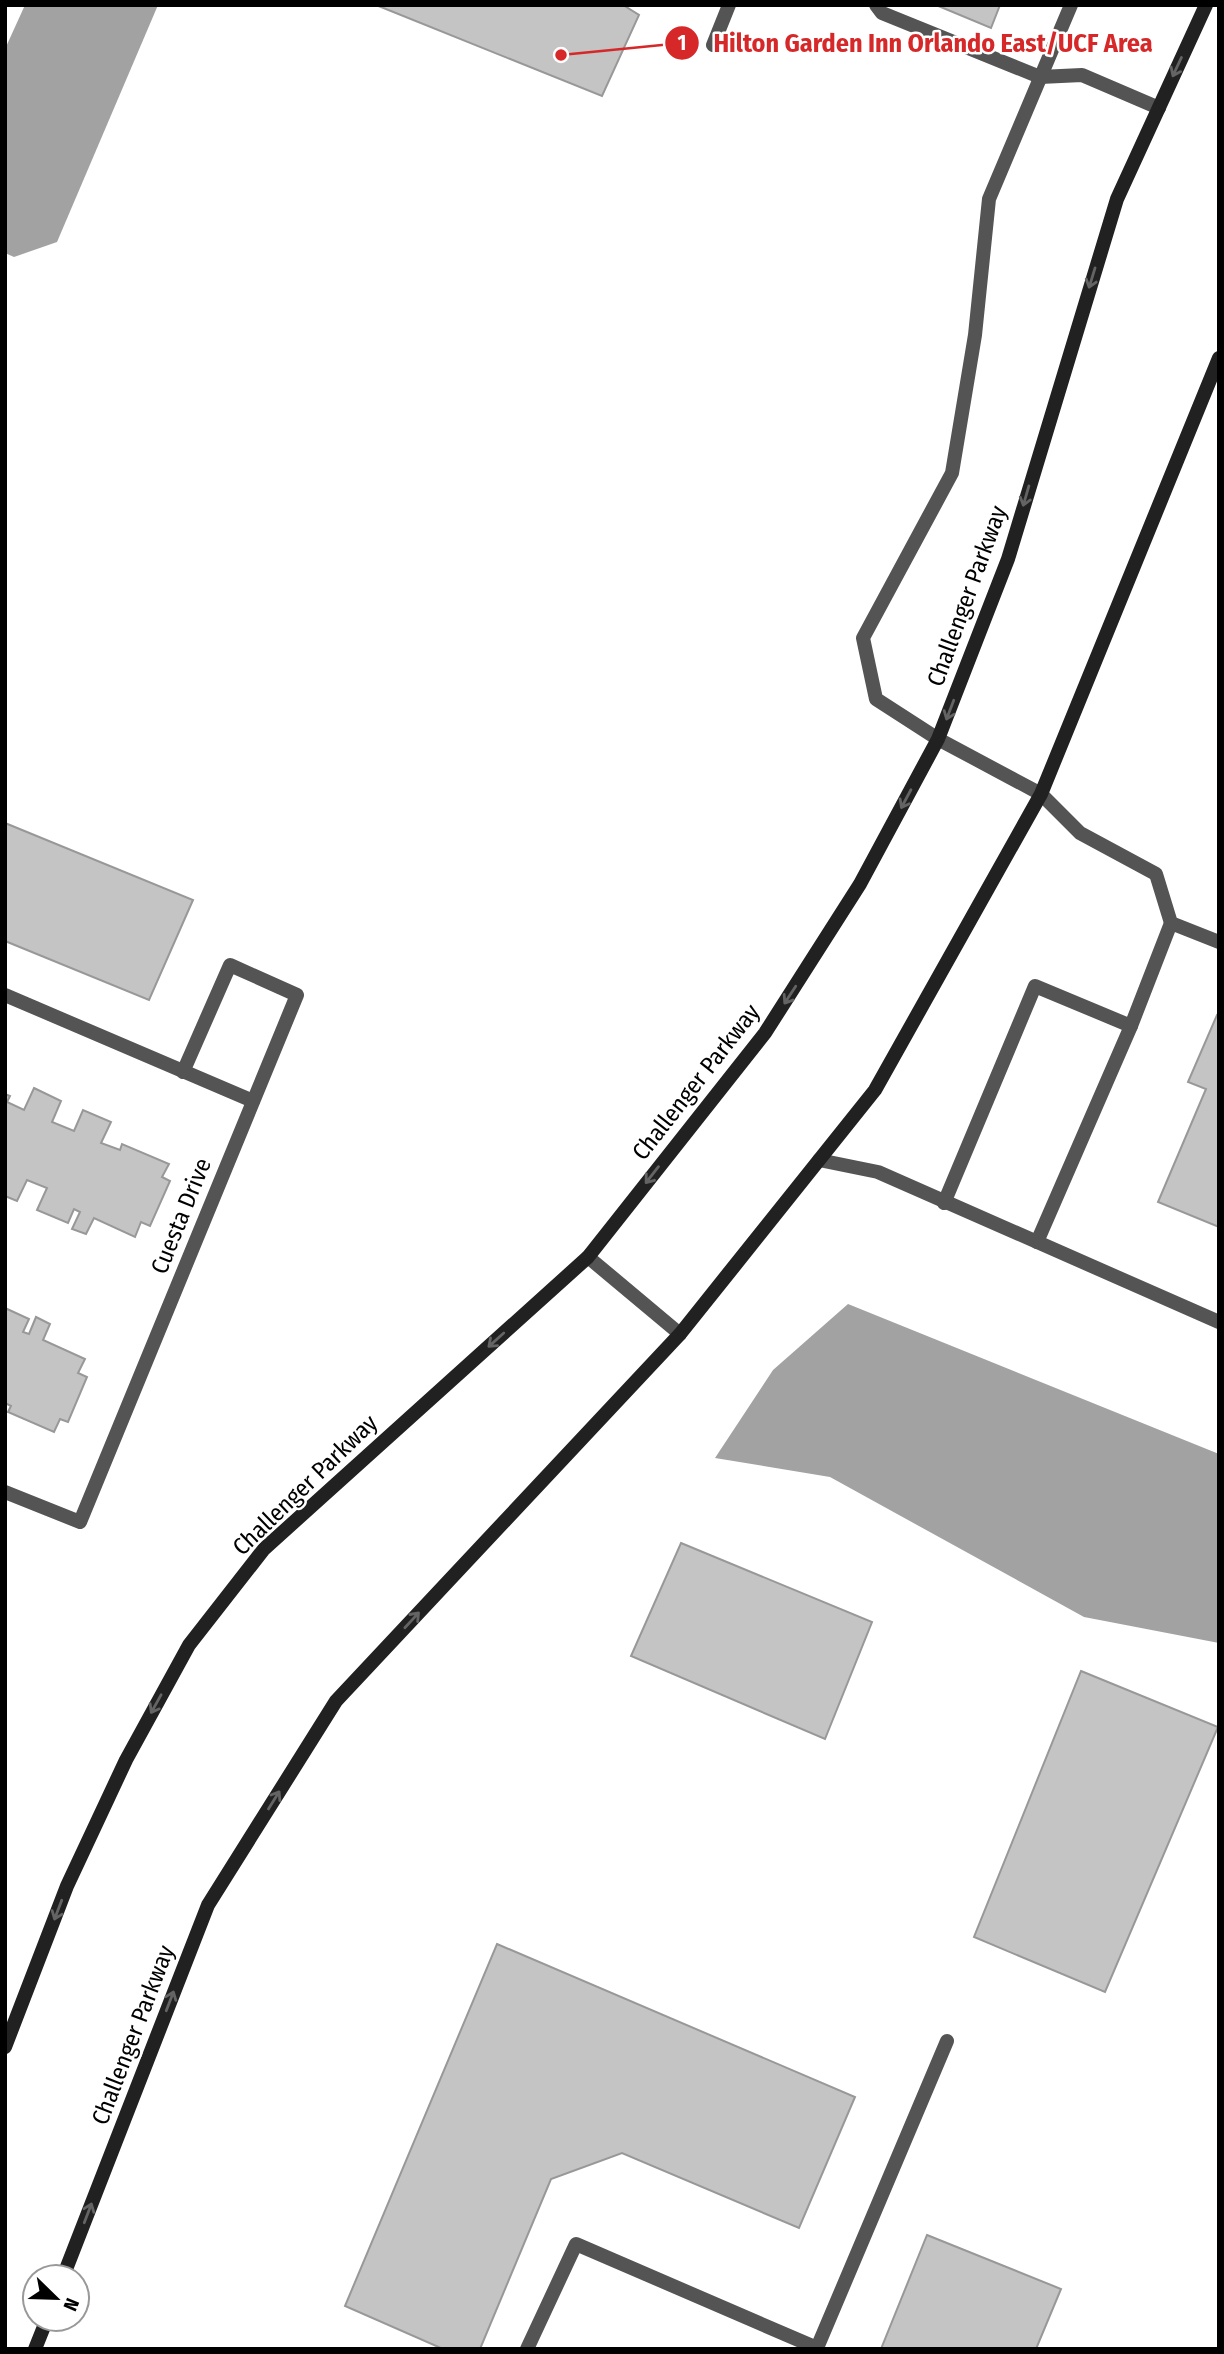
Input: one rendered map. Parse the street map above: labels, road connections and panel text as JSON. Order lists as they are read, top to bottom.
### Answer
{
  "streets": {
    "main road": ["Challenger Parkway"],
    "street": ["Cuesta Drive"]
  },
  "places": ["Hilton Garden Inn Orlando East/UCF Area"],
  "north": "bottom right"
}
